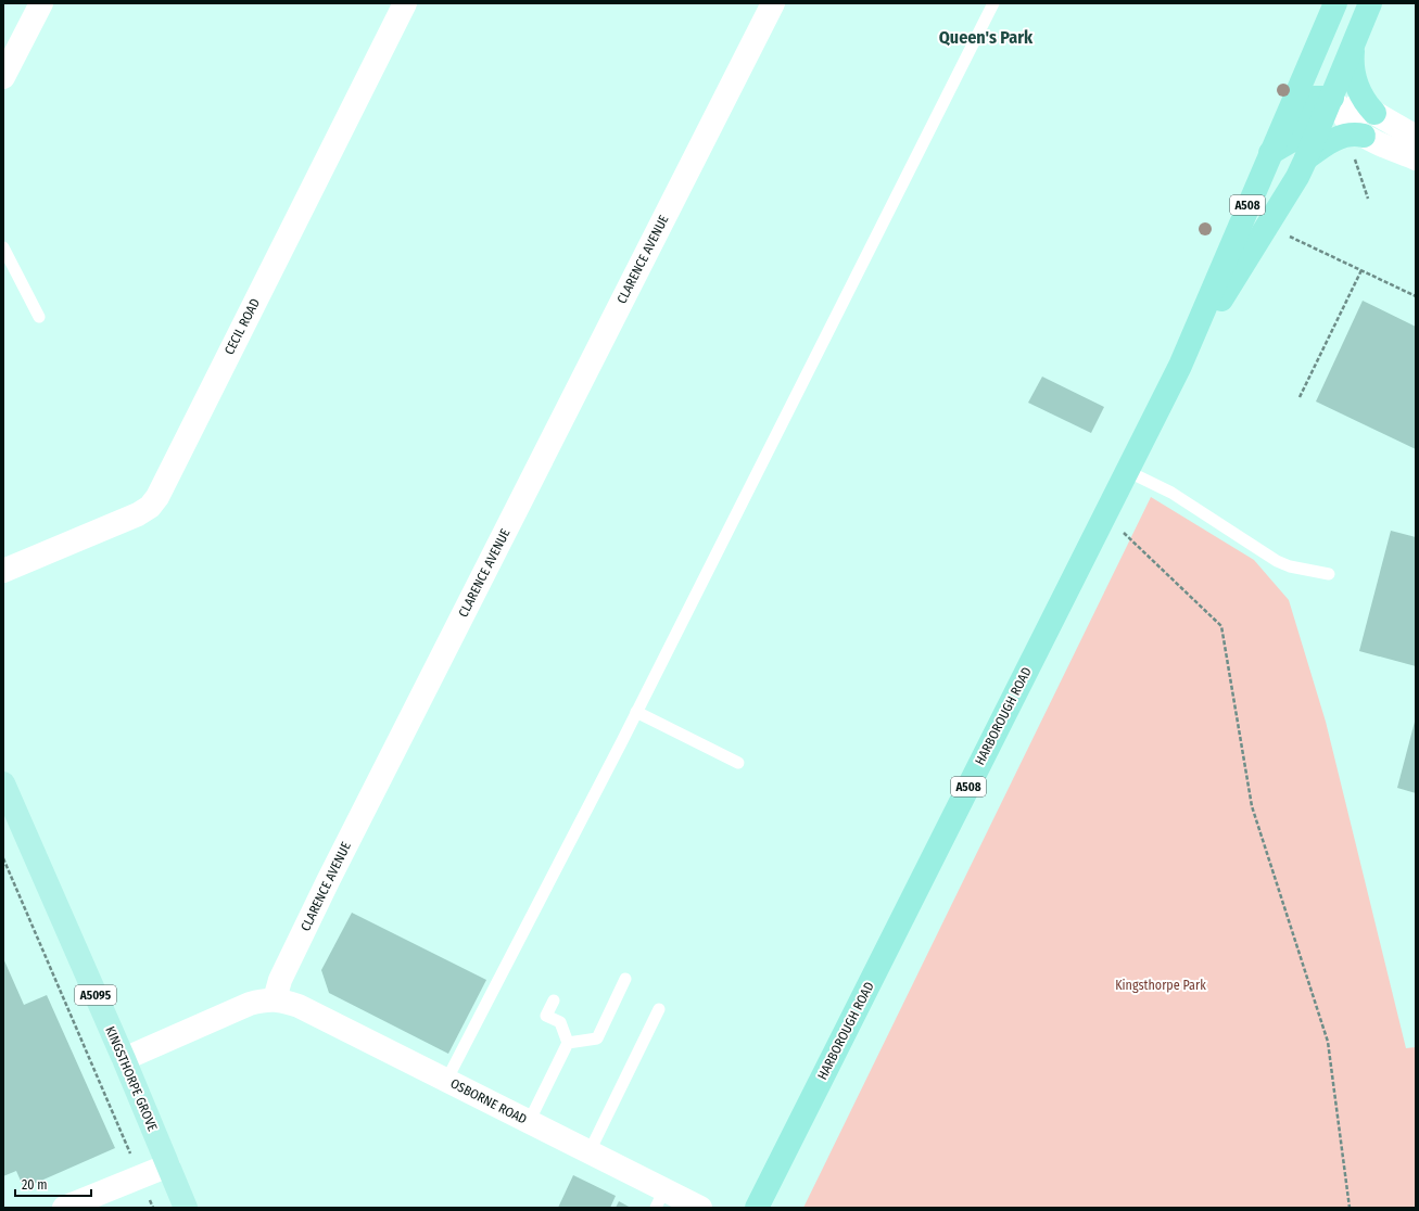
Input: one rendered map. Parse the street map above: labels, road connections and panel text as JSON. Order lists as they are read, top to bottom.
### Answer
{
  "streets": {
    "highway": ["A508", "HARBOROUGH ROAD"],
    "main road": ["A5095", "KINGSTHORPE GROVE"],
    "street": ["CLARENCE AVENUE", "CECIL ROAD", "OSBORNE ROAD"]
  },
  "crossings": [
    ["A508", "HARBOROUGH ROAD"],
    ["CLARENCE AVENUE", "OSBORNE ROAD"]
  ],
  "districts": ["Queen's Park"],
  "parks": ["Kingsthorpe Park"],
  "scale_bar": "20 m"
}
